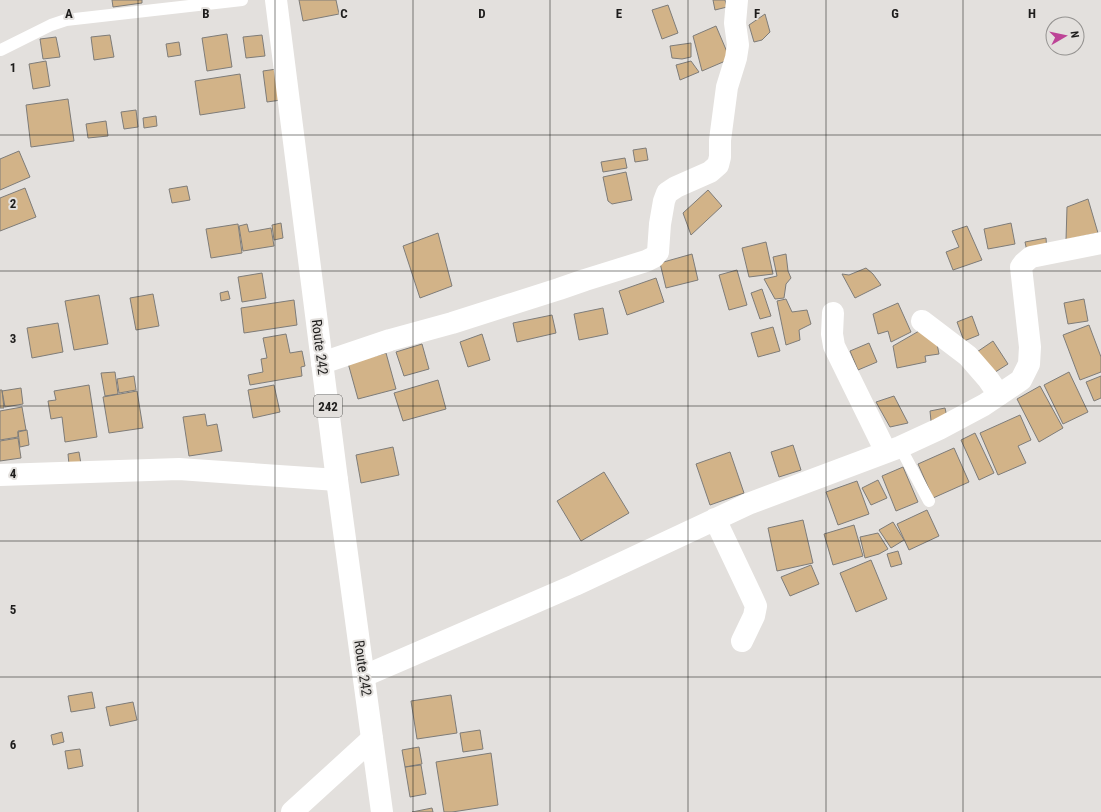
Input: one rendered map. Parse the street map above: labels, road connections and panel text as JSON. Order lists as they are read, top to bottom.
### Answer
{
  "streets": {
    "street": ["Route 242", "242"]
  },
  "north": "right",
  "grid": {
    "columns": [
      "A",
      "B",
      "C",
      "D",
      "E",
      "F",
      "G",
      "H"
    ],
    "rows": [
      "1",
      "2",
      "3",
      "4",
      "5",
      "6"
    ]
  }
}
